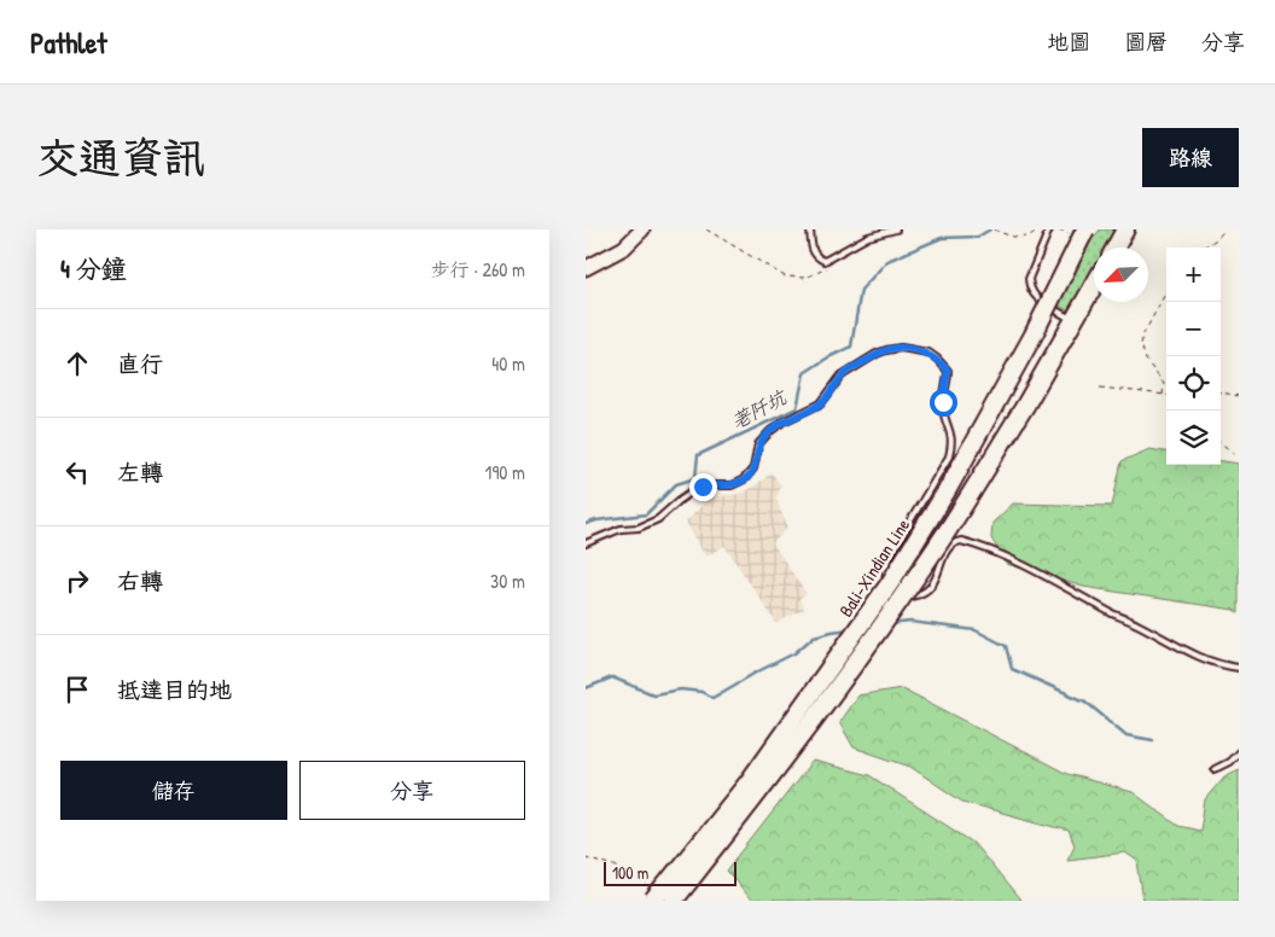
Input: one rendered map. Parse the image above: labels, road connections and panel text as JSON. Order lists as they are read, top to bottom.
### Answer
{
  "streets": {
    "highway": ["Bali-Xindian Line"]
  },
  "water": ["荖阡坑"],
  "scale_bar": "100 m",
  "north": "bottom left",
  "page": {
    "header": "Pathlet",
    "nav": ["地圖", "圖層", "分享"],
    "buttons": [
      "路線",
      ["儲存", "分享"]
    ],
    "title": "交通資訊",
    "heading": ["4 分鐘", "步行 · 260 m"],
    "map_buttons": ["+", "−"],
    "list": [
      ["直行", "40 m"],
      ["左轉", "190 m"],
      ["右轉", "30 m"],
      "抵達目的地"
    ],
    "scale": "100 m"
  }
}
